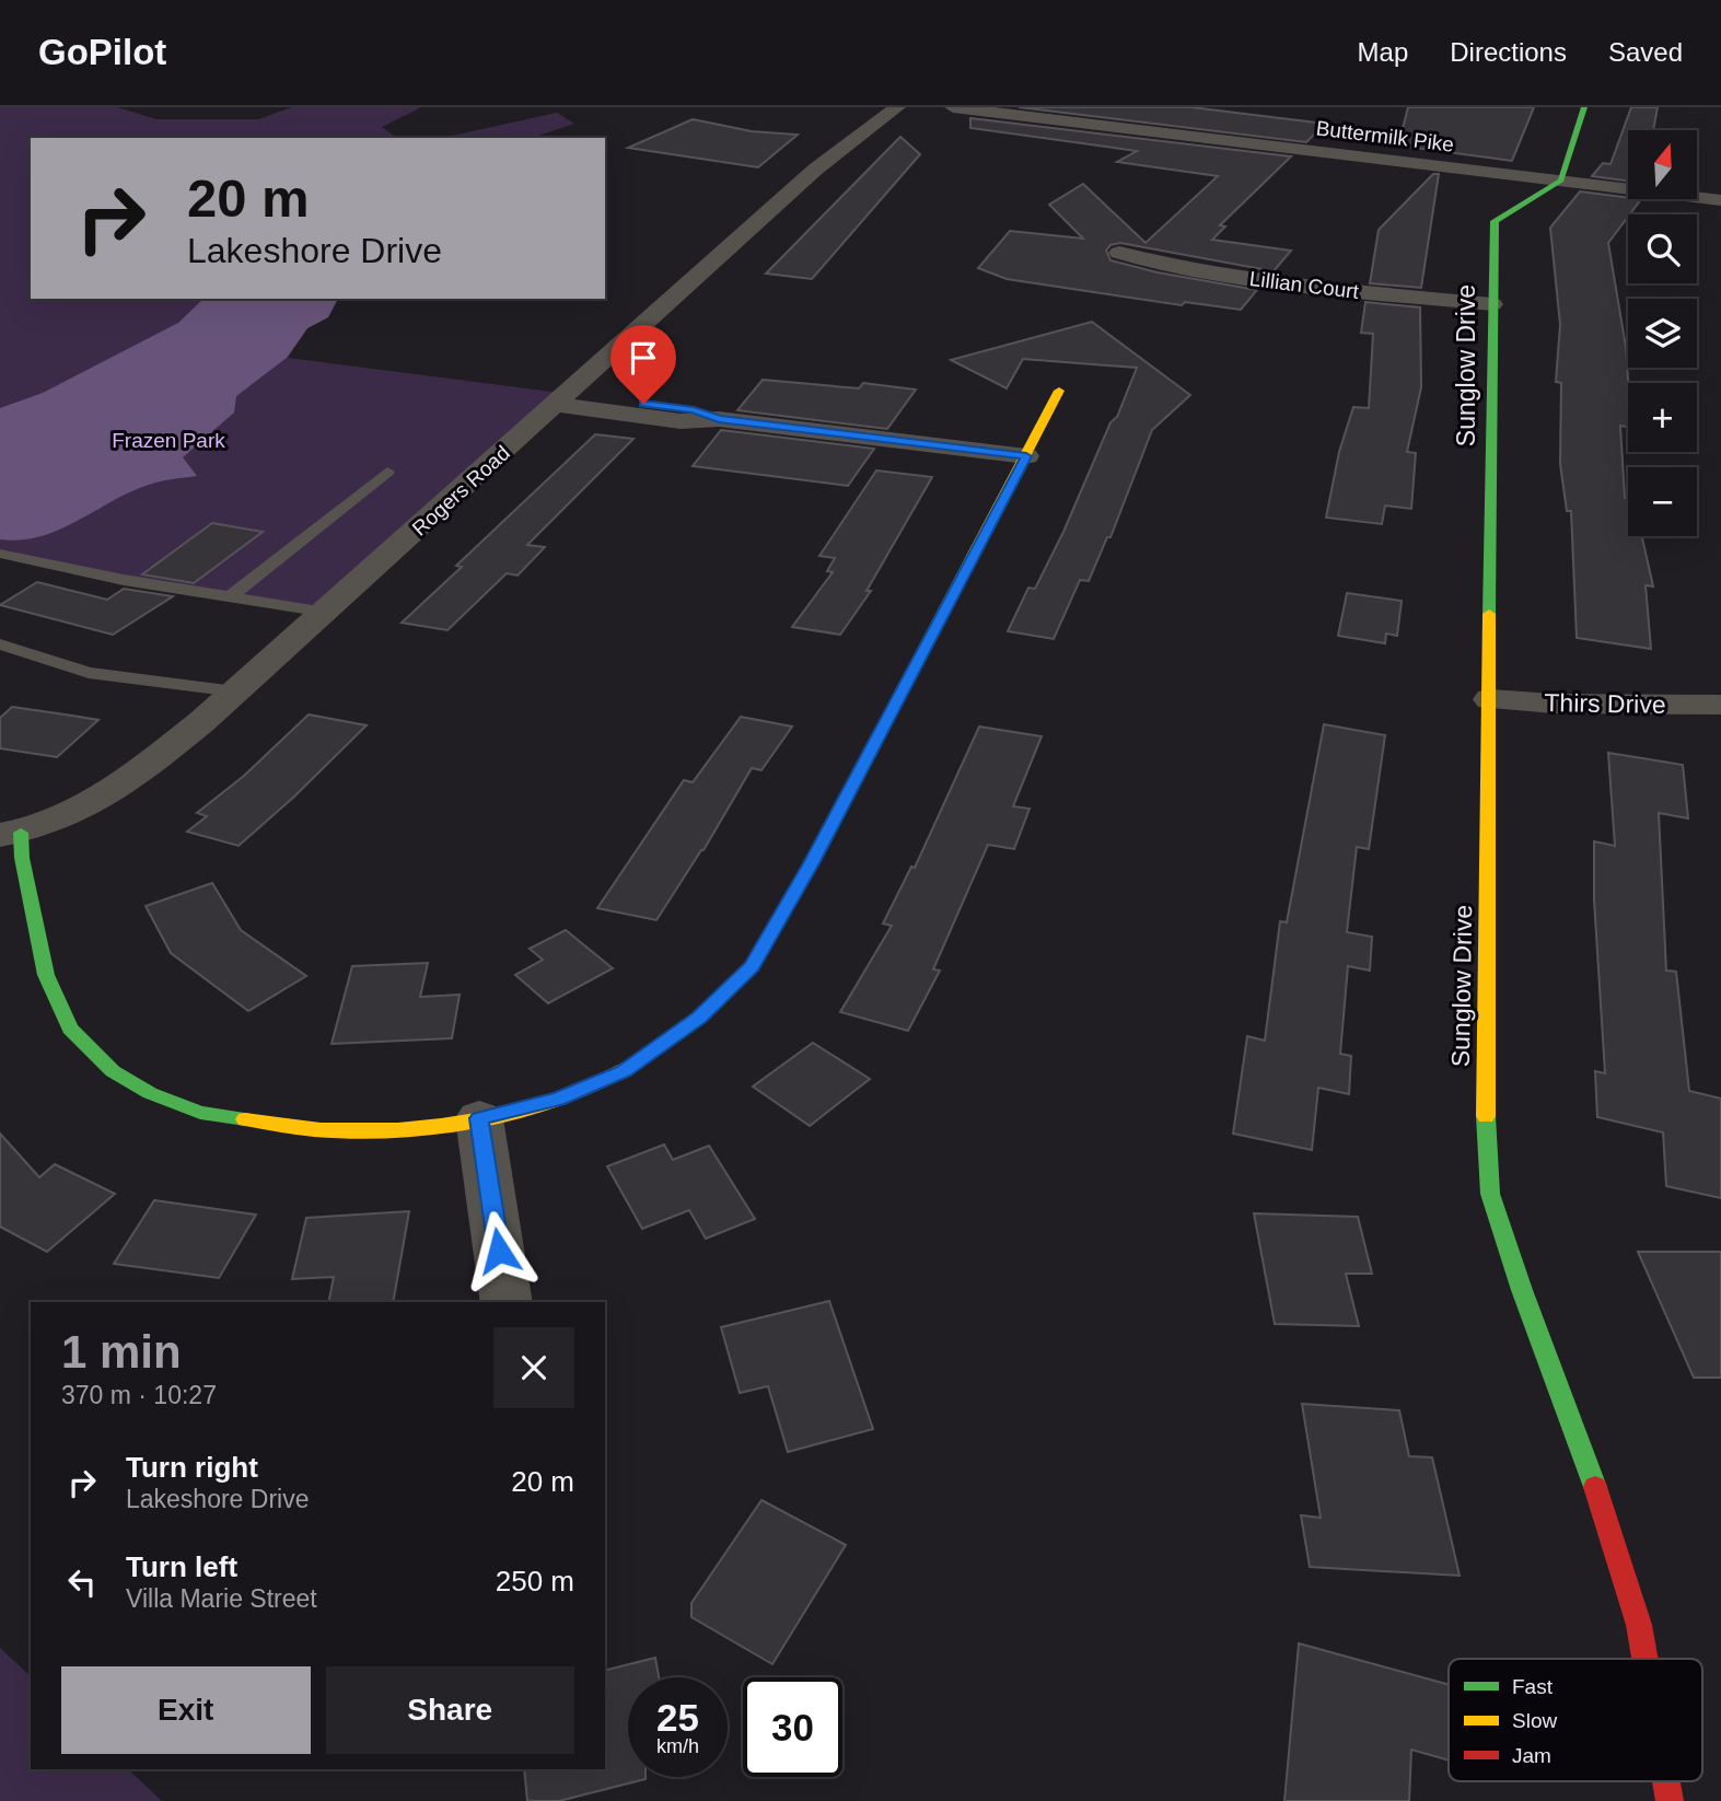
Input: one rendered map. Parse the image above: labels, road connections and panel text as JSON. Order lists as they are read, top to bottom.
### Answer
{
  "streets": {
    "street": [
      "Buttermilk Pike",
      "Lillian Court",
      "Sunglow Drive",
      "Rogers Road",
      "Thirs Drive"
    ]
  },
  "crossings": [
    ["Buttermilk Pike", "Sunglow Drive"],
    ["Lillian Court", "Sunglow Drive"],
    ["Sunglow Drive", "Thirs Drive"]
  ],
  "parks": ["Frazen Park"],
  "legend": ["Fast", "Slow", "Jam"],
  "north": "top",
  "page": {
    "header": "GoPilot",
    "nav": ["Map", "Directions", "Saved"],
    "map_buttons": ["+", "−"],
    "turn": ["20 m", "Lakeshore Drive"],
    "heading": ["1 min", "370 m · 10:27"],
    "list": [
      {
        "name": "Turn right",
        "note": "Lakeshore Drive",
        "value": "20 m"
      },
      {
        "name": "Turn left",
        "note": "Villa Marie Street",
        "value": "250 m"
      }
    ],
    "buttons": ["Exit", "Share"],
    "speed": "25 km/h",
    "limit": "30"
  }
}
